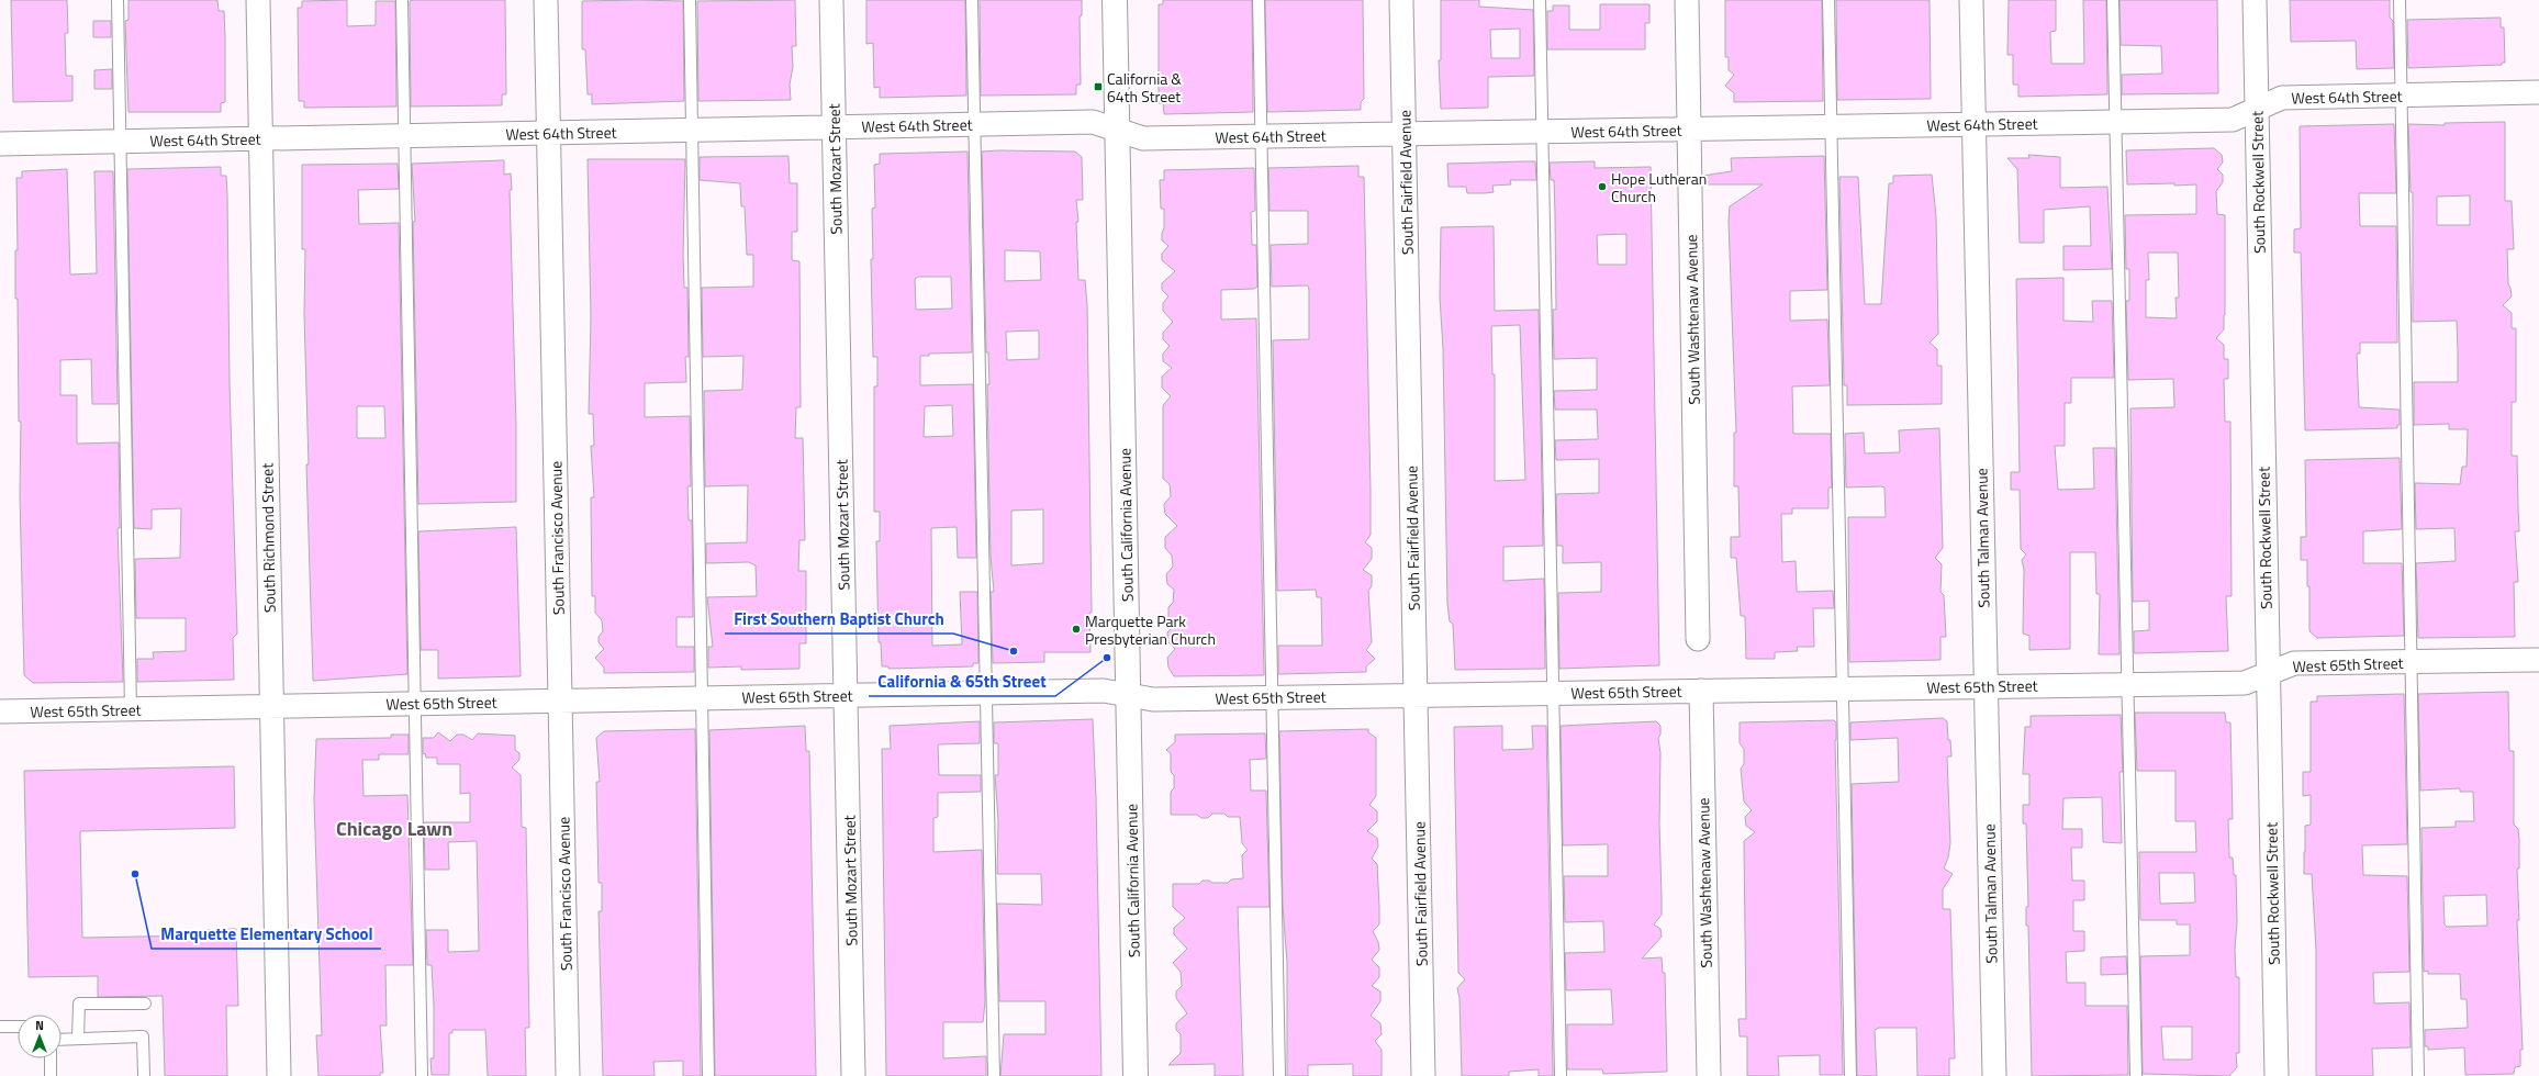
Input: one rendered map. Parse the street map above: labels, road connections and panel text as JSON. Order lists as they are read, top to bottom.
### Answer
{
  "streets": {
    "street": [
      "West 64th Street",
      "South Mozart Street",
      "South Fairfield Avenue",
      "South Rockwell Street",
      "South Washtenaw Avenue",
      "South California Avenue",
      "South Richmond Street",
      "South Francisco Avenue",
      "South Talman Avenue",
      "West 65th Street"
    ]
  },
  "crossings": [
    ["West 64th Street", "South Mozart Street"],
    ["West 64th Street", "South Fairfield Avenue"],
    ["West 64th Street", "South Rockwell Street"],
    ["West 64th Street", "South Washtenaw Avenue"],
    ["West 64th Street", "South California Avenue"],
    ["West 64th Street", "South Richmond Street"],
    ["West 64th Street", "South Francisco Avenue"],
    ["West 64th Street", "South Talman Avenue"],
    ["South Mozart Street", "West 65th Street"],
    ["South Fairfield Avenue", "West 65th Street"],
    ["South Rockwell Street", "West 65th Street"],
    ["South Washtenaw Avenue", "West 65th Street"],
    ["South California Avenue", "West 65th Street"],
    ["South Richmond Street", "West 65th Street"],
    ["South Francisco Avenue", "West 65th Street"],
    ["South Talman Avenue", "West 65th Street"]
  ],
  "districts": ["Chicago Lawn"],
  "places": {
    "transit": ["California & 64th Street"],
    "other": [
      "Hope Lutheran Church",
      "Marquette Park Presbyterian Church",
      "First Southern Baptist Church",
      "California & 65th Street",
      "Marquette Elementary School"
    ]
  },
  "north": "top"
}
